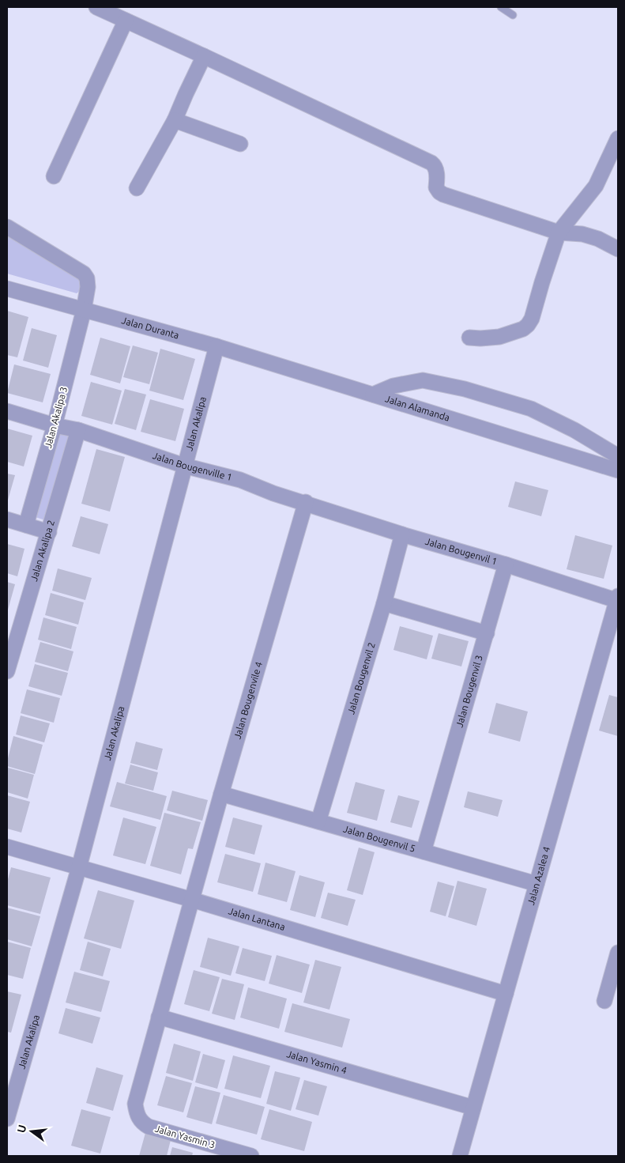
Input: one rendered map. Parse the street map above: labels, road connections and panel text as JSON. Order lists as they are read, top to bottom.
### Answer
{
  "streets": {
    "street": [
      "Jalan Duranta",
      "Jalan Alamanda",
      "Jalan Akalipa 3",
      "Jalan Akalipa",
      "Jalan Bougenville 1",
      "Jalan Akalipa 2",
      "Jalan Bougenvil 1",
      "Jalan Bougenvil 2",
      "Jalan Bougenvil 3",
      "Jalan Bougenvile 4",
      "Jalan Bougenvil 5",
      "Jalan Azalea 4",
      "Jalan Lantana",
      "Jalan Yasmin 4",
      "Jalan Yasmin 3"
    ]
  },
  "crossings": [
    ["Jalan Duranta", "Jalan Alamanda"],
    ["Jalan Duranta", "Jalan Akalipa 3"],
    ["Jalan Duranta", "Jalan Akalipa"],
    ["Jalan Alamanda", "Jalan Akalipa"],
    ["Jalan Akalipa 3", "Jalan Bougenville 1"],
    ["Jalan Akalipa", "Jalan Bougenville 1"],
    ["Jalan Akalipa", "Jalan Lantana"],
    ["Jalan Bougenville 1", "Jalan Akalipa 2"],
    ["Jalan Bougenville 1", "Jalan Bougenvil 1"],
    ["Jalan Bougenville 1", "Jalan Bougenvile 4"],
    ["Jalan Bougenvil 1", "Jalan Bougenvil 2"],
    ["Jalan Bougenvil 1", "Jalan Bougenvil 3"],
    ["Jalan Bougenvil 1", "Jalan Bougenvile 4"],
    ["Jalan Bougenvil 1", "Jalan Azalea 4"],
    ["Jalan Bougenvil 2", "Jalan Bougenvil 5"],
    ["Jalan Bougenvil 3", "Jalan Bougenvil 5"],
    ["Jalan Bougenvile 4", "Jalan Bougenvil 5"],
    ["Jalan Bougenvile 4", "Jalan Lantana"],
    ["Jalan Bougenvile 4", "Jalan Yasmin 4"],
    ["Jalan Bougenvile 4", "Jalan Yasmin 3"],
    ["Jalan Bougenvil 5", "Jalan Azalea 4"],
    ["Jalan Azalea 4", "Jalan Lantana"],
    ["Jalan Azalea 4", "Jalan Yasmin 4"]
  ],
  "north": "left"
}
